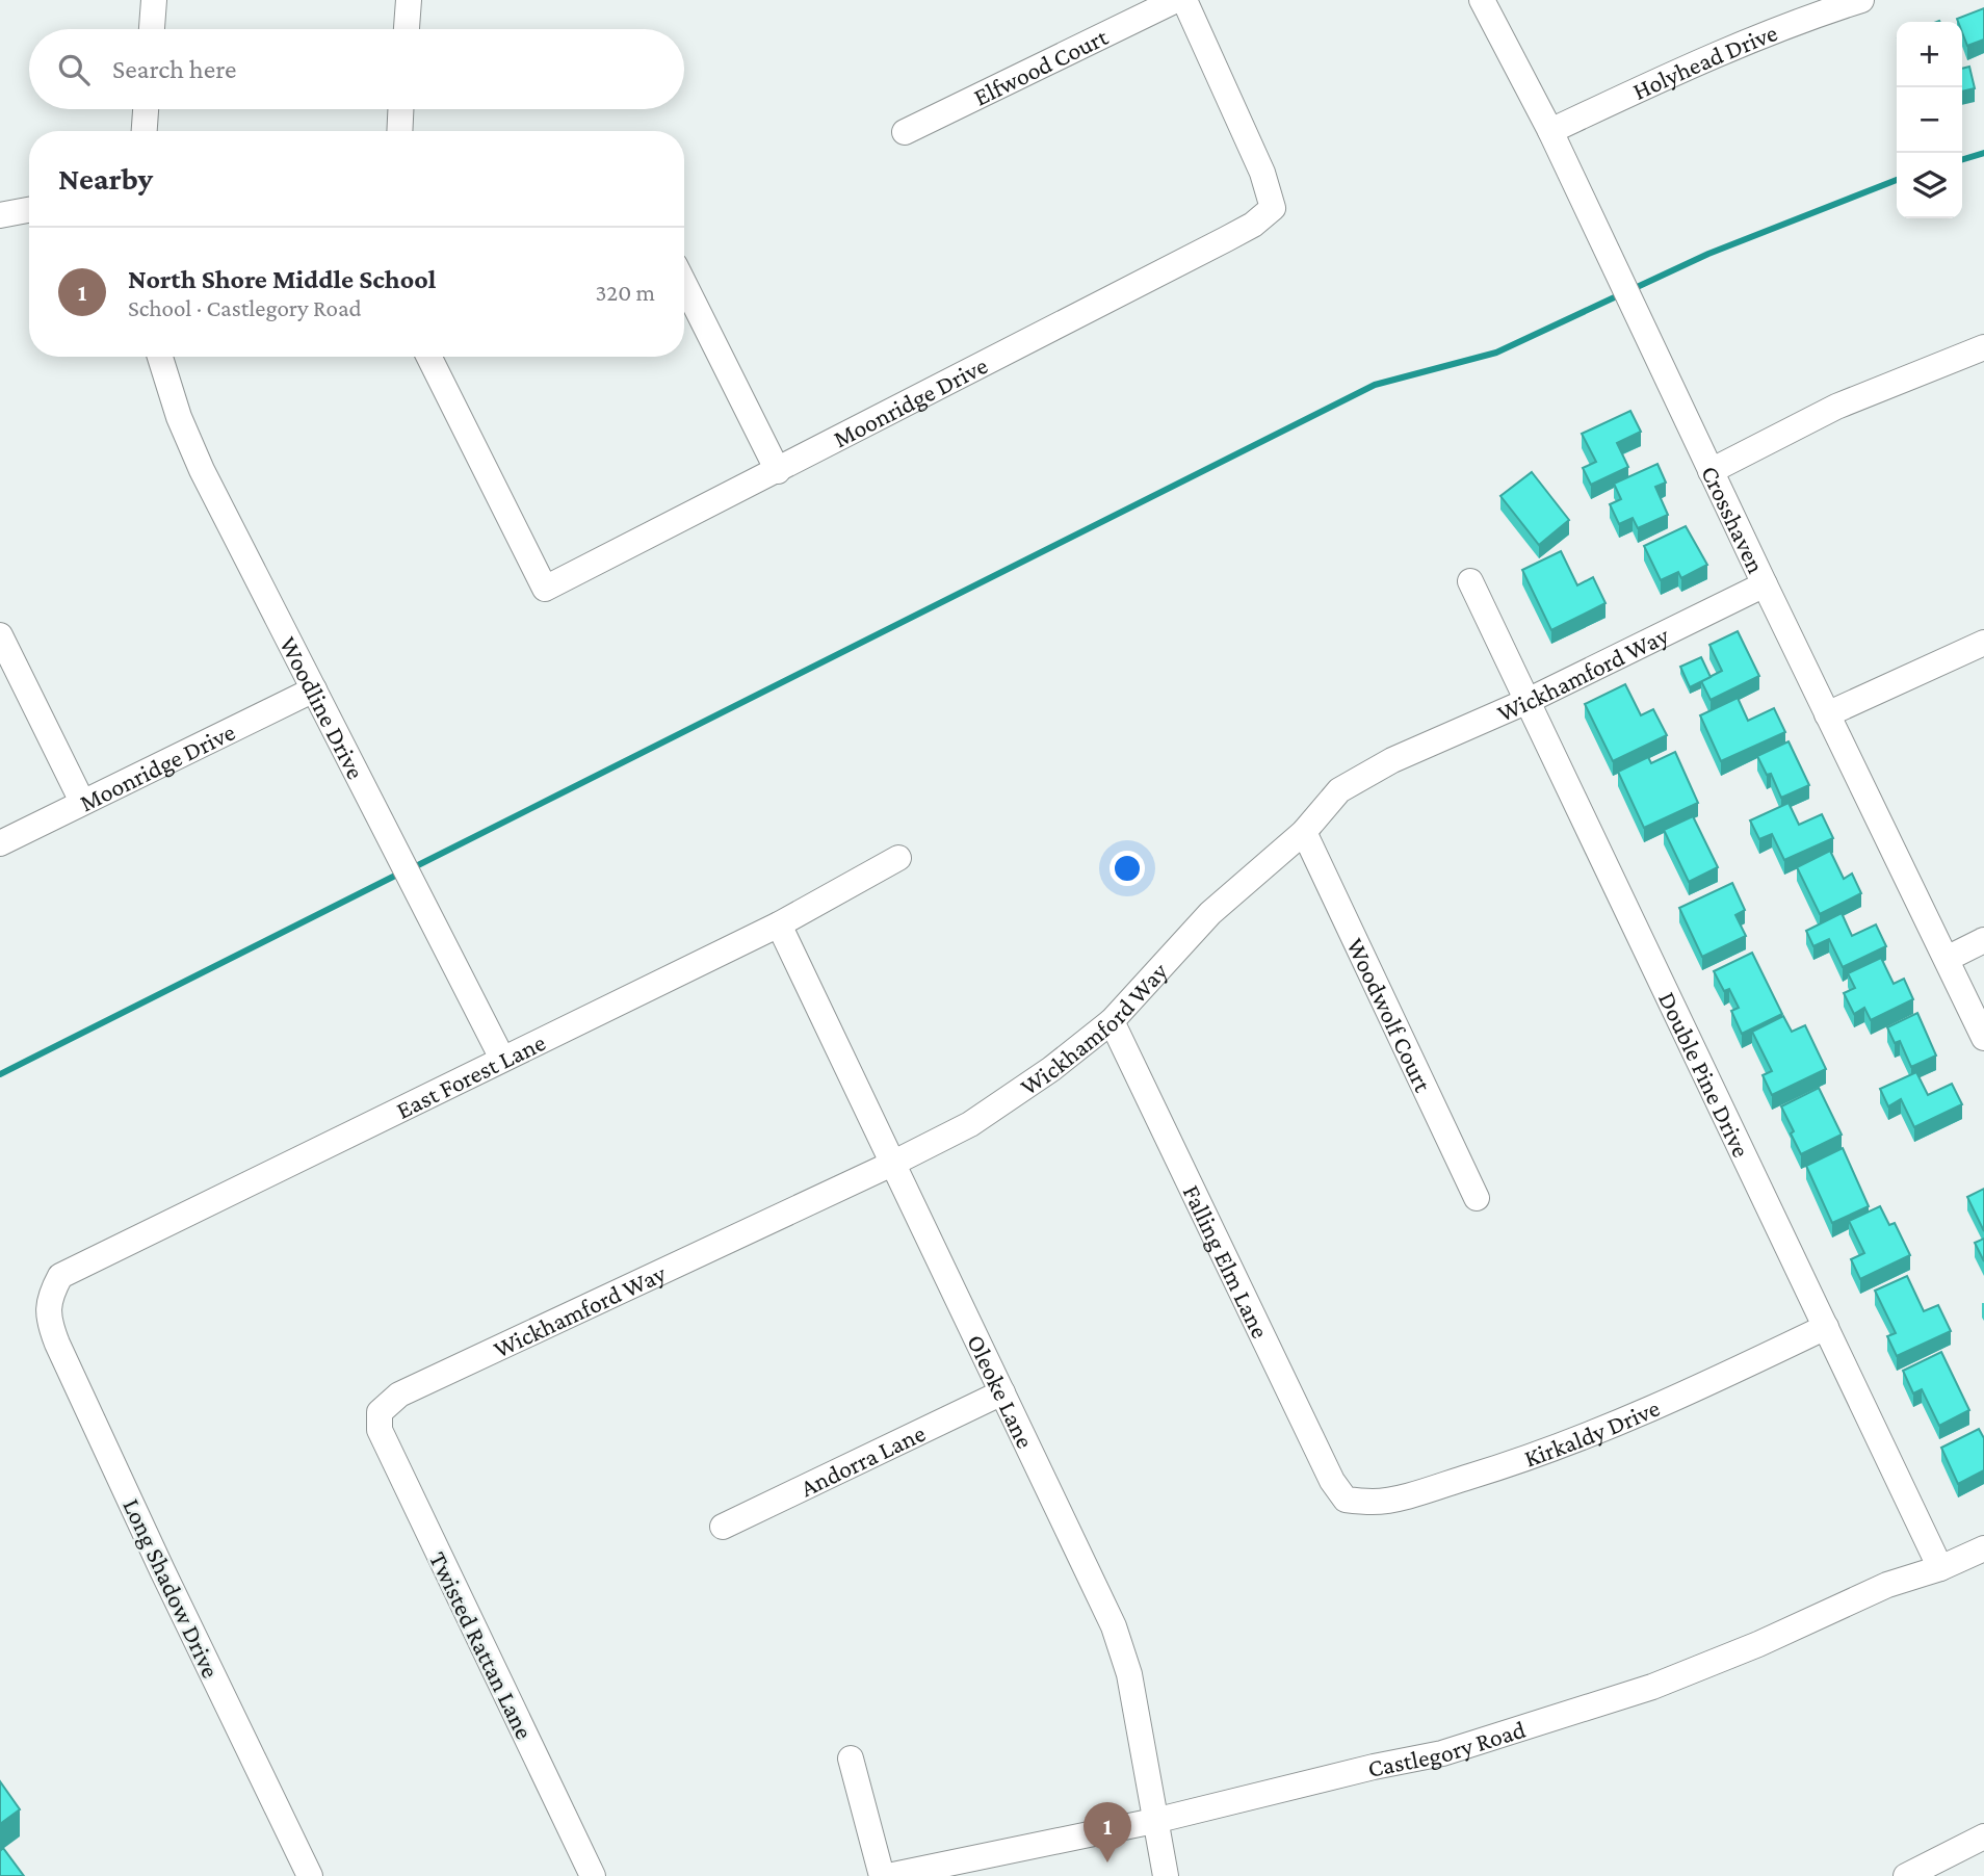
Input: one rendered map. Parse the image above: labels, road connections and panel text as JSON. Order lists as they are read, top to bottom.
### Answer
{
  "streets": {
    "street": [
      "Holyhead Drive",
      "Elfwood Court",
      "Moonridge Drive",
      "Crosshaven",
      "Wickhamford Way",
      "Woodline Drive",
      "Woodwolf Court",
      "East Forest Lane",
      "Double Pine Drive",
      "Falling Elm Lane",
      "Oleoke Lane",
      "Kirkaldy Drive",
      "Andorra Lane",
      "Long Shadow Drive",
      "Twisted Rattan Lane",
      "Castlegory Road"
    ]
  },
  "crossings": [
    ["Holyhead Drive", "Crosshaven"],
    ["Moonridge Drive", "Woodline Drive"],
    ["Crosshaven", "Wickhamford Way"],
    ["Wickhamford Way", "Woodwolf Court"],
    ["Wickhamford Way", "Double Pine Drive"],
    ["Wickhamford Way", "Falling Elm Lane"],
    ["Wickhamford Way", "Oleoke Lane"],
    ["Wickhamford Way", "Twisted Rattan Lane"],
    ["Woodline Drive", "East Forest Lane"],
    ["East Forest Lane", "Oleoke Lane"],
    ["East Forest Lane", "Long Shadow Drive"],
    ["Double Pine Drive", "Kirkaldy Drive"],
    ["Double Pine Drive", "Castlegory Road"],
    ["Falling Elm Lane", "Kirkaldy Drive"],
    ["Oleoke Lane", "Andorra Lane"],
    ["Oleoke Lane", "Castlegory Road"]
  ],
  "page": {
    "map_buttons": ["+", "−"],
    "search": "Search here",
    "heading": "Nearby",
    "list": [
      {
        "mark": "1",
        "name": "North Shore Middle School",
        "note": "School · Castlegory Road",
        "value": "320 m"
      }
    ],
    "pins": "1"
  }
}
